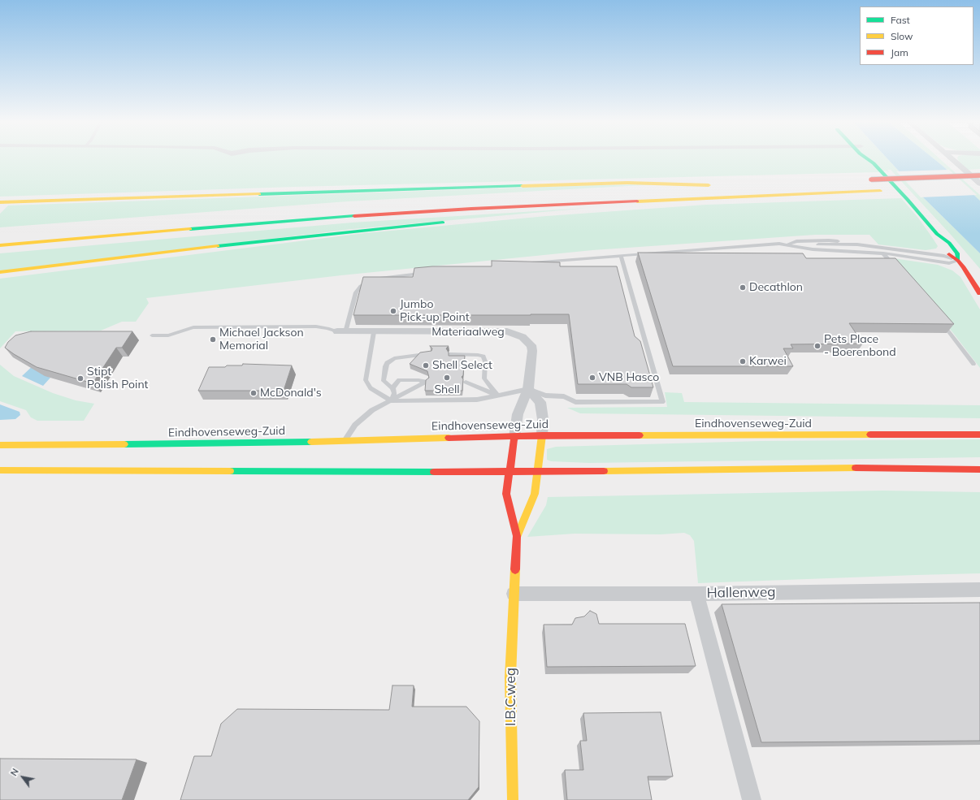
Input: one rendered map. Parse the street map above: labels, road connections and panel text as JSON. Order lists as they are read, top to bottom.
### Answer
{
  "streets": {
    "main road": ["Eindhovenseweg-Zuid", "I.B.C.weg"],
    "street": ["Materiaalweg", "Hallenweg"]
  },
  "crossings": [
    ["Materiaalweg", "Eindhovenseweg-Zuid"],
    ["Materiaalweg", "I.B.C.weg"],
    ["Eindhovenseweg-Zuid", "I.B.C.weg"]
  ],
  "places": [
    "Decathlon",
    "Jumbo Pick-up Point",
    "Michael Jackson Memorial",
    "Pets Place - Boerenbond",
    "Karwei",
    "Shell Select",
    "Shell",
    "VNB Hasco",
    "Stipt Polish Point",
    "McDonald's"
  ],
  "legend": ["Fast", "Slow", "Jam"],
  "north": "top left"
}
